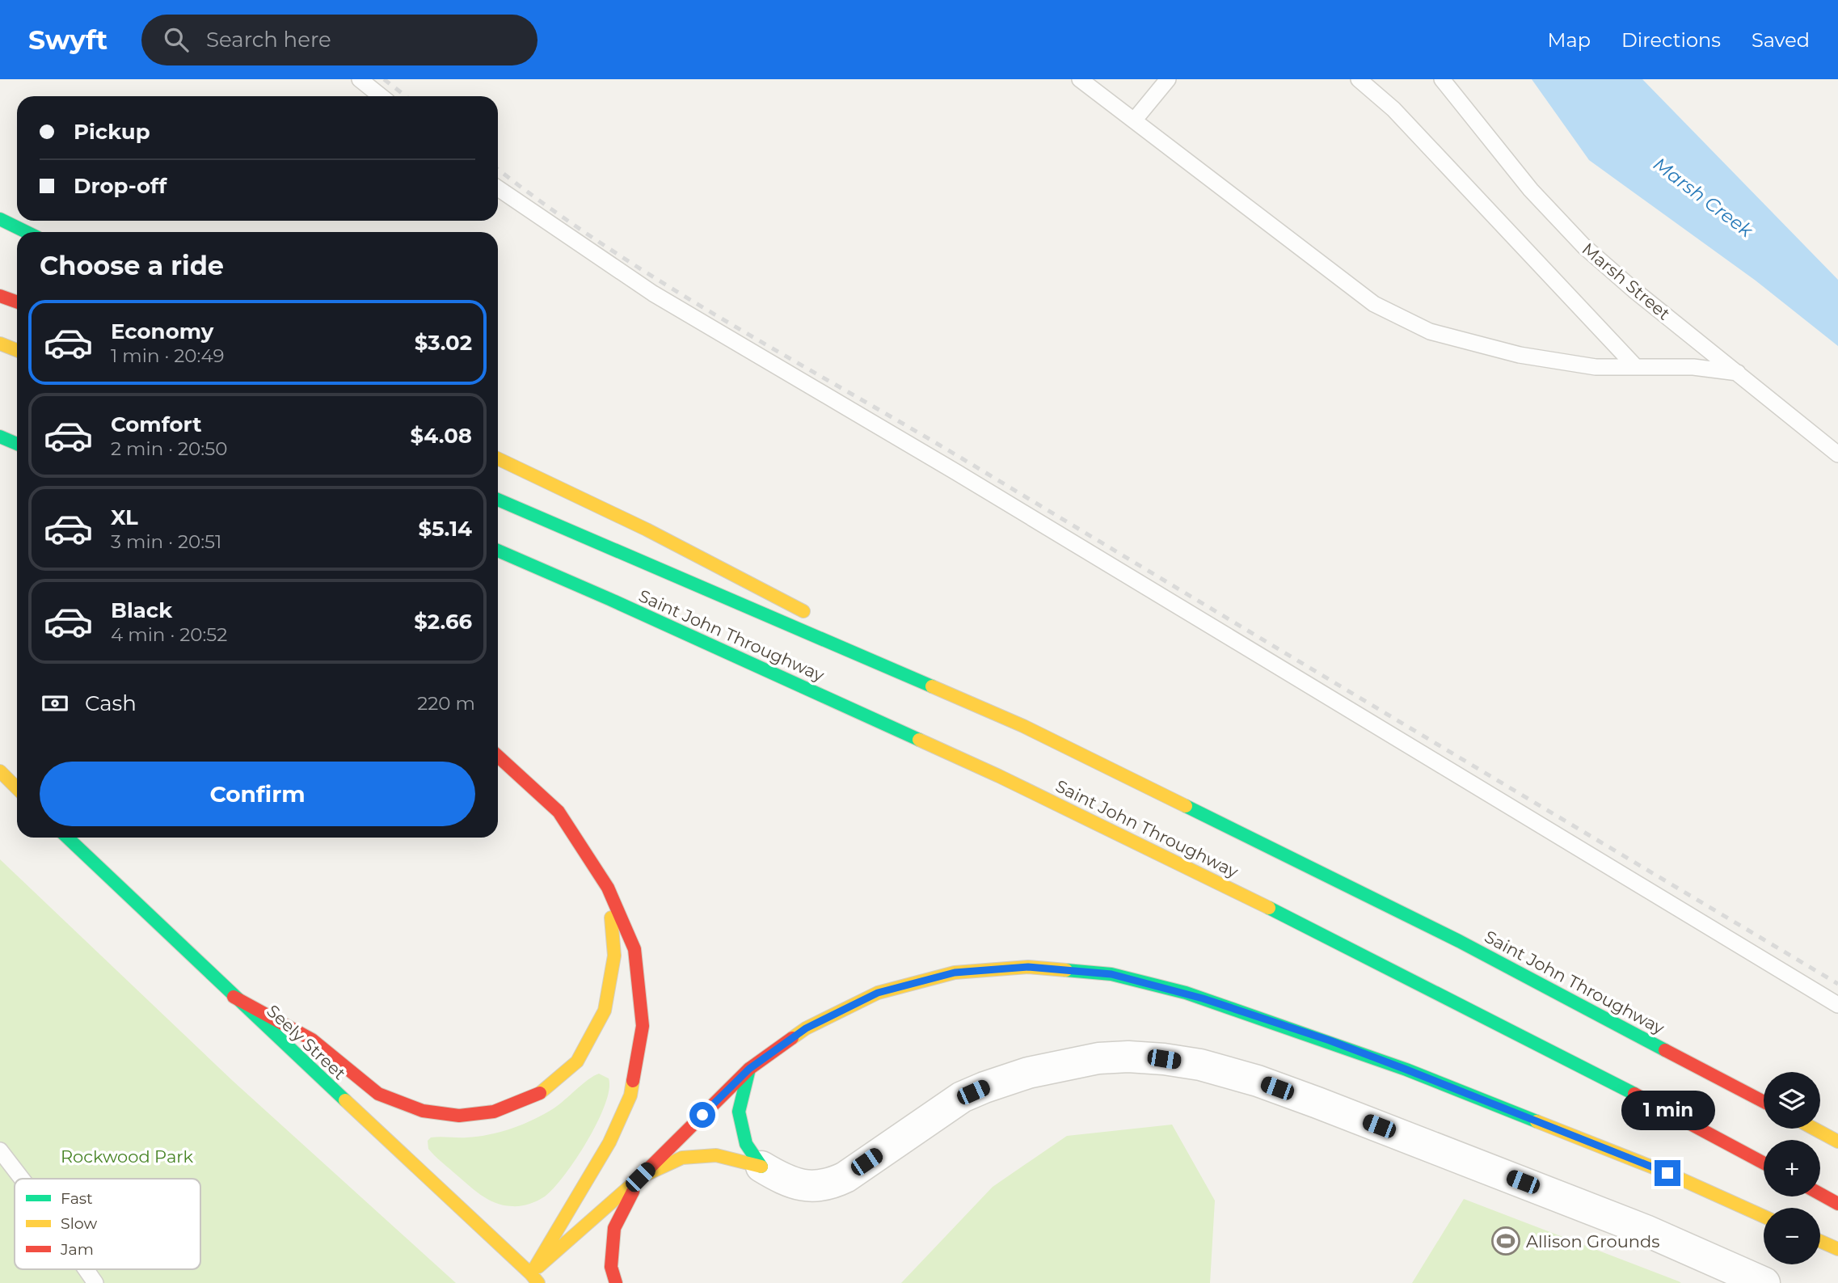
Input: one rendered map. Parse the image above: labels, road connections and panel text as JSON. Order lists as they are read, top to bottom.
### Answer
{
  "streets": {
    "main road": ["Saint John Throughway", "Seely Street"],
    "lane": ["Marsh Street"]
  },
  "water": ["Marsh Creek"],
  "parks": ["Rockwood Park"],
  "places": {
    "sports": ["Allison Grounds"]
  },
  "legend": ["Fast", "Slow", "Jam"],
  "page": {
    "header": "Swyft",
    "search": "Search here",
    "nav": ["Map", "Directions", "Saved"],
    "banner": ["Pickup", "Drop-off"],
    "heading": "Choose a ride",
    "list": [
      {
        "name": "Economy",
        "note": "1 min · 20:49",
        "value": "$3.02"
      },
      {
        "name": "Comfort",
        "note": "2 min · 20:50",
        "value": "$4.08"
      },
      {
        "name": "XL",
        "note": "3 min · 20:51",
        "value": "$5.14"
      },
      {
        "name": "Black",
        "note": "4 min · 20:52",
        "value": "$2.66"
      }
    ],
    "pay": ["Cash", "220 m"],
    "buttons": "Confirm",
    "map_buttons": ["+", "−"],
    "bubble": "1 min"
  }
}
